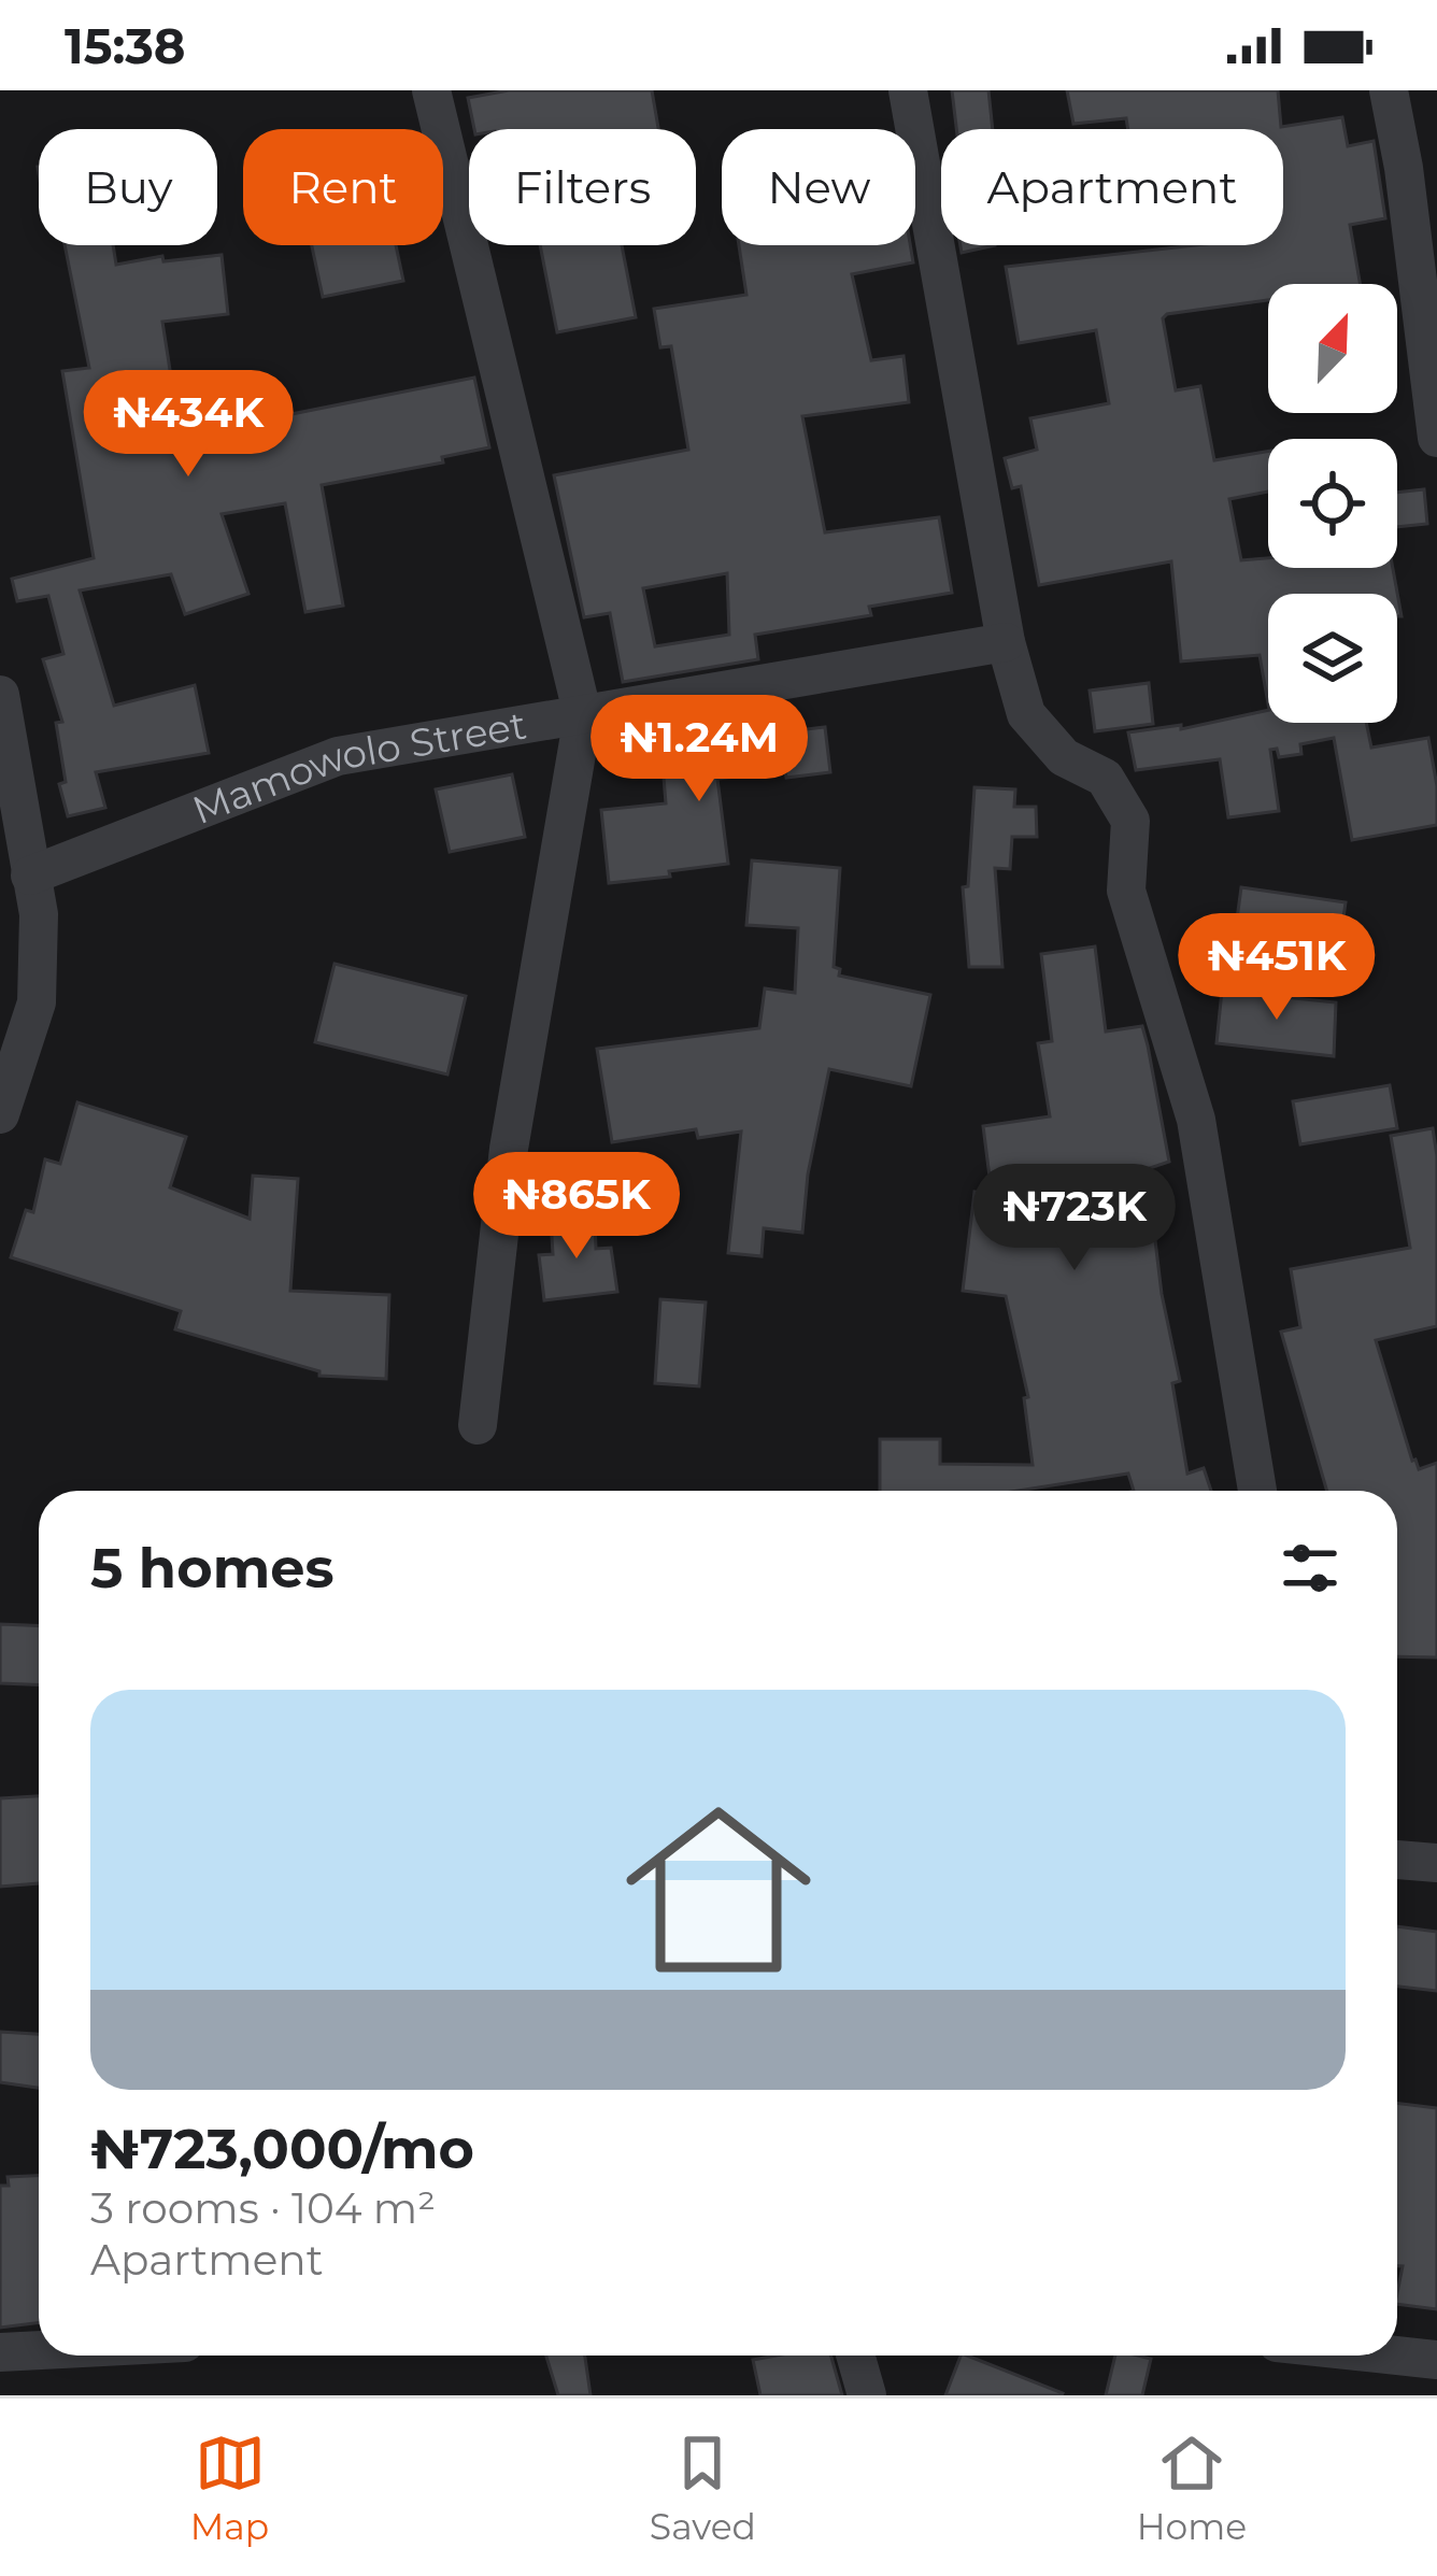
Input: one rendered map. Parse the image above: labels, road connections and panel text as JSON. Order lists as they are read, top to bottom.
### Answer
{
  "streets": {
    "street": ["Mamowolo Street"]
  },
  "north": "top right",
  "page": {
    "status": "15:38",
    "chip": [
      "Buy",
      "Rent",
      "Filters",
      "New",
      "Apartment"
    ],
    "price": [
      "₦434K",
      "₦1.24M",
      "₦451K",
      "₦865K",
      "₦723K"
    ],
    "heading": "5 homes",
    "list": [
      {
        "name": "₦723,000/mo",
        "note": "3 rooms · 104 m² · Apartment"
      }
    ],
    "tabs": ["Map", "Saved", "Home"]
  }
}
